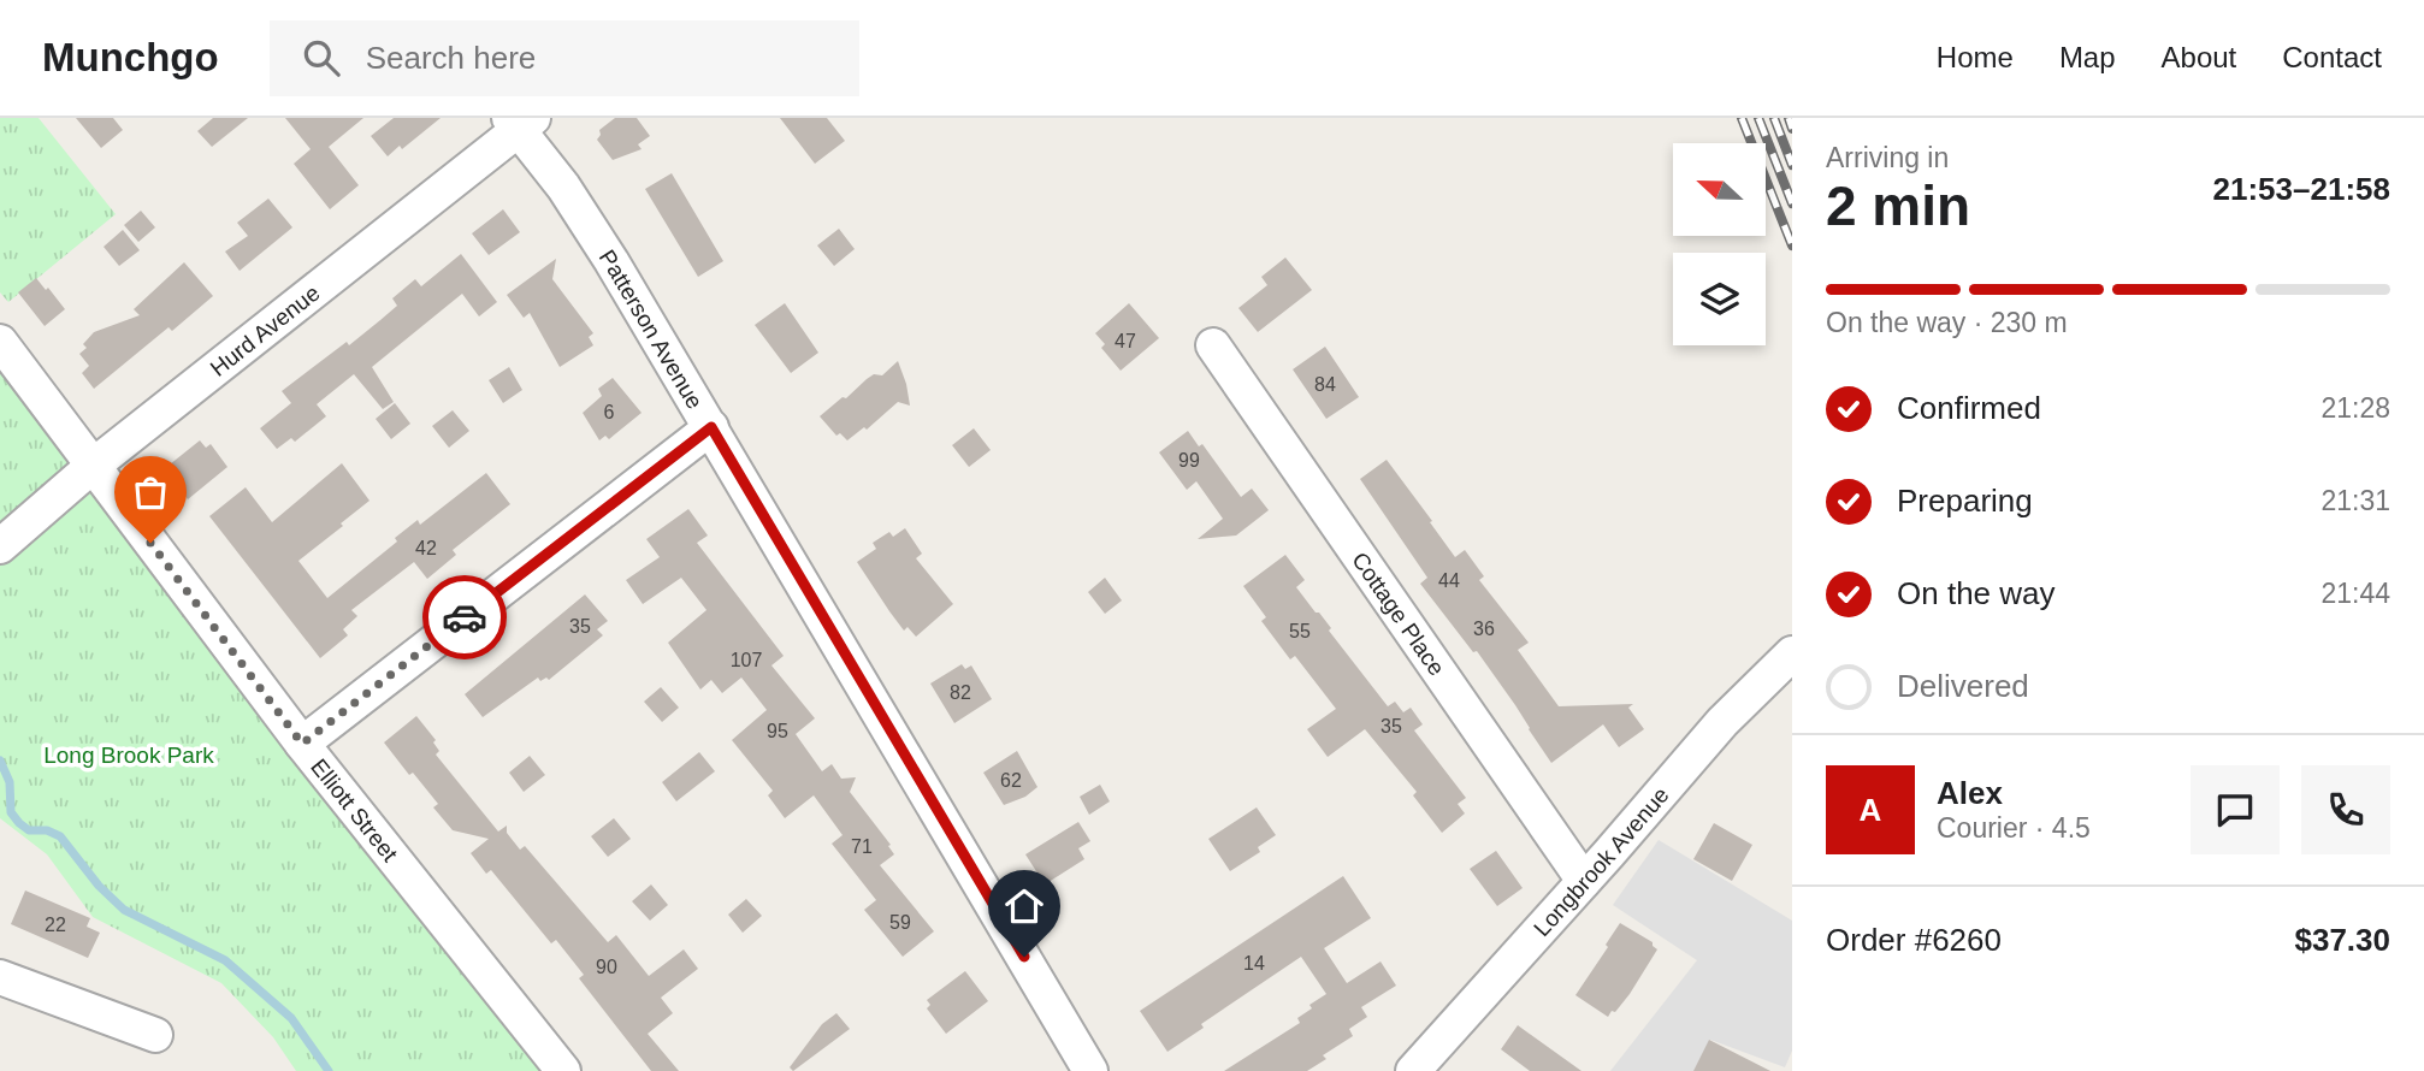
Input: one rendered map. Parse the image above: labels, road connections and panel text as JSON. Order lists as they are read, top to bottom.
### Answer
{
  "streets": {
    "street": [
      "Hurd Avenue",
      "Patterson Avenue",
      "Cottage Place",
      "Elliott Street",
      "Longbrook Avenue"
    ]
  },
  "crossings": [
    ["Hurd Avenue", "Patterson Avenue"],
    ["Hurd Avenue", "Elliott Street"],
    ["Cottage Place", "Longbrook Avenue"]
  ],
  "parks": ["Long Brook Park"],
  "house_numbers": [
    "47",
    "84",
    "6",
    "99",
    "42",
    "44",
    "35",
    "36",
    "55",
    "107",
    "82",
    "35",
    "95",
    "62",
    "71",
    "59",
    "22",
    "14",
    "90"
  ],
  "north": "left",
  "page": {
    "header": "Munchgo",
    "search": "Search here",
    "nav": [
      "Home",
      "Map",
      "About",
      "Contact"
    ],
    "heading": ["2 min", "Arriving in", "21:53–21:58"],
    "panel": [
      "Alex",
      "Courier · 4.5",
      "Order #6260",
      "$37.30"
    ],
    "bar": "On the way · 230 m",
    "list": [
      ["Confirmed", "21:28"],
      ["Preparing", "21:31"],
      ["On the way", "21:44"],
      "Delivered"
    ],
    "round": "A"
  }
}
